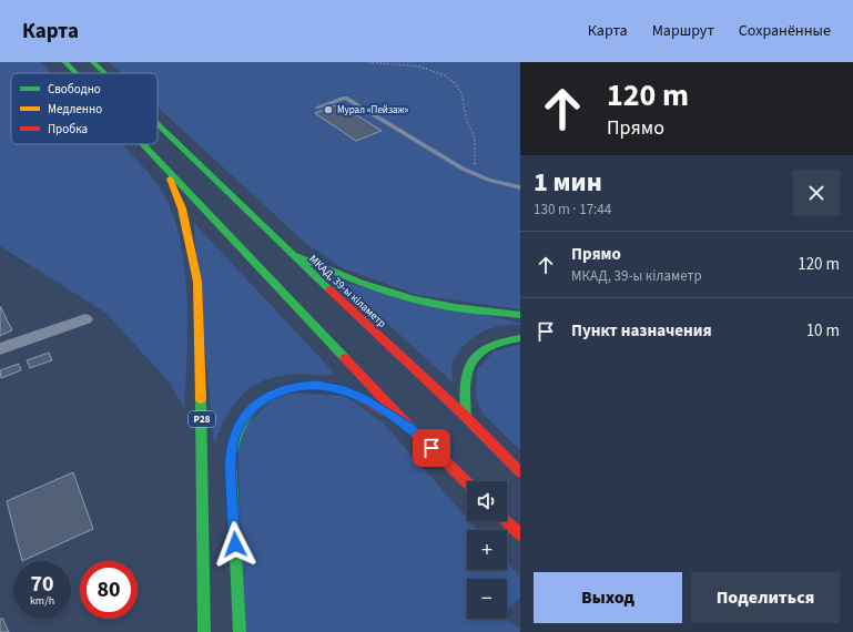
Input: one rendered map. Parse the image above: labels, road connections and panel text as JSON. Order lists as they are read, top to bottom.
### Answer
{
  "streets": {
    "main road": ["МКАД, 39-ы кіламетр", "Р28"]
  },
  "places": ["Мурал «Пейзаж»"],
  "legend": ["Свободно", "Медленно", "Пробка"],
  "page": {
    "header": "Карта",
    "nav": ["Карта", "Маршрут", "Сохранённые"],
    "turn": ["120 m", "Прямо"],
    "heading": ["1 мин", "130 m · 17:44"],
    "list": [
      {
        "name": "Прямо",
        "note": "МКАД, 39-ы кіламетр",
        "value": "120 m"
      },
      {
        "name": "Пункт назначения",
        "value": "10 m"
      }
    ],
    "map_buttons": ["+", "−"],
    "speed": "70 km/h",
    "limit": "80",
    "buttons": ["Выход", "Поделиться"]
  }
}
